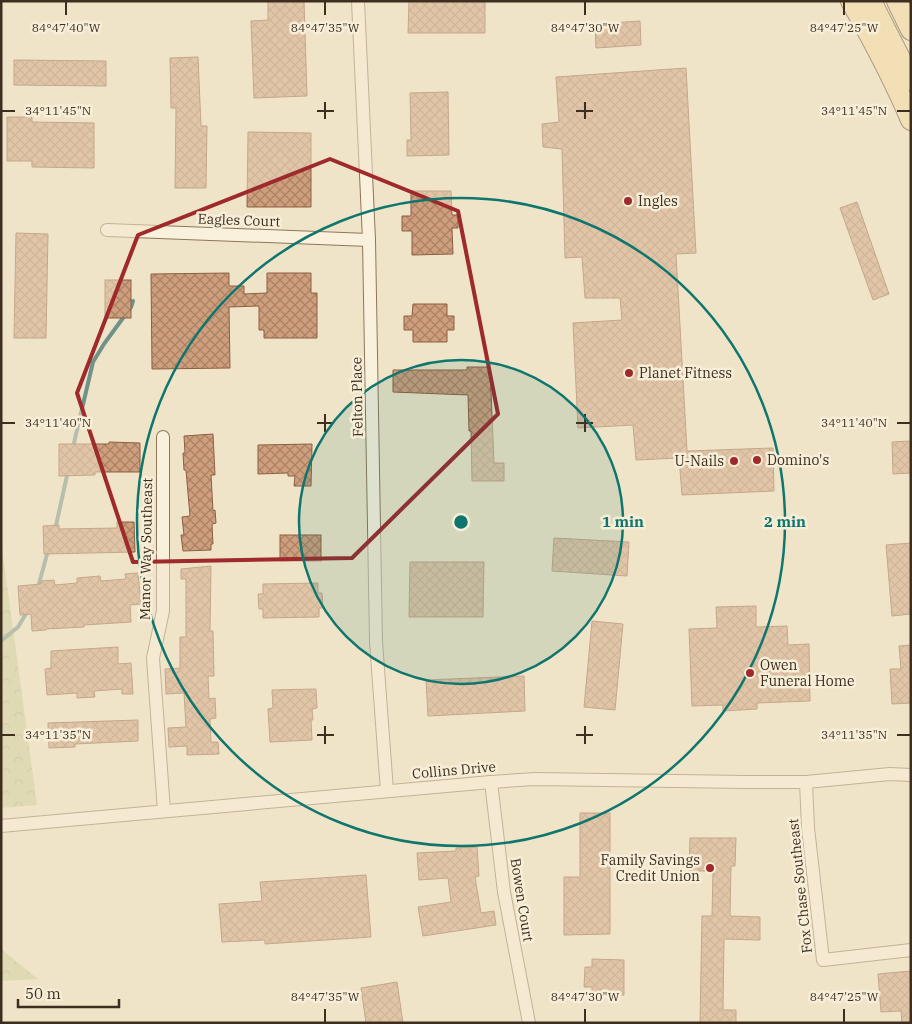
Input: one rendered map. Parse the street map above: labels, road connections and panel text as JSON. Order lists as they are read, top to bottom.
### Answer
{
  "streets": {
    "street": [
      "Eagles Court",
      "Felton Place",
      "Manor Way Southeast",
      "Collins Drive",
      "Fox Chase Southeast",
      "Bowen Court"
    ]
  },
  "crossings": [
    ["Eagles Court", "Felton Place"],
    ["Felton Place", "Collins Drive"],
    ["Manor Way Southeast", "Collins Drive"],
    ["Collins Drive", "Fox Chase Southeast"],
    ["Collins Drive", "Bowen Court"]
  ],
  "places": [
    "Ingles",
    "Planet Fitness",
    "Domino's",
    "U-Nails",
    "Owen Funeral Home",
    "Family Savings Credit Union"
  ],
  "scale_bar": "50 m",
  "coordinates": [
    "84°47'40\"W",
    "84°47'35\"W",
    "84°47'30\"W",
    "84°47'25\"W",
    "34°11'45\"N",
    "34°11'40\"N",
    "34°11'35\"N"
  ],
  "rings": ["1 min", "2 min"]
}
